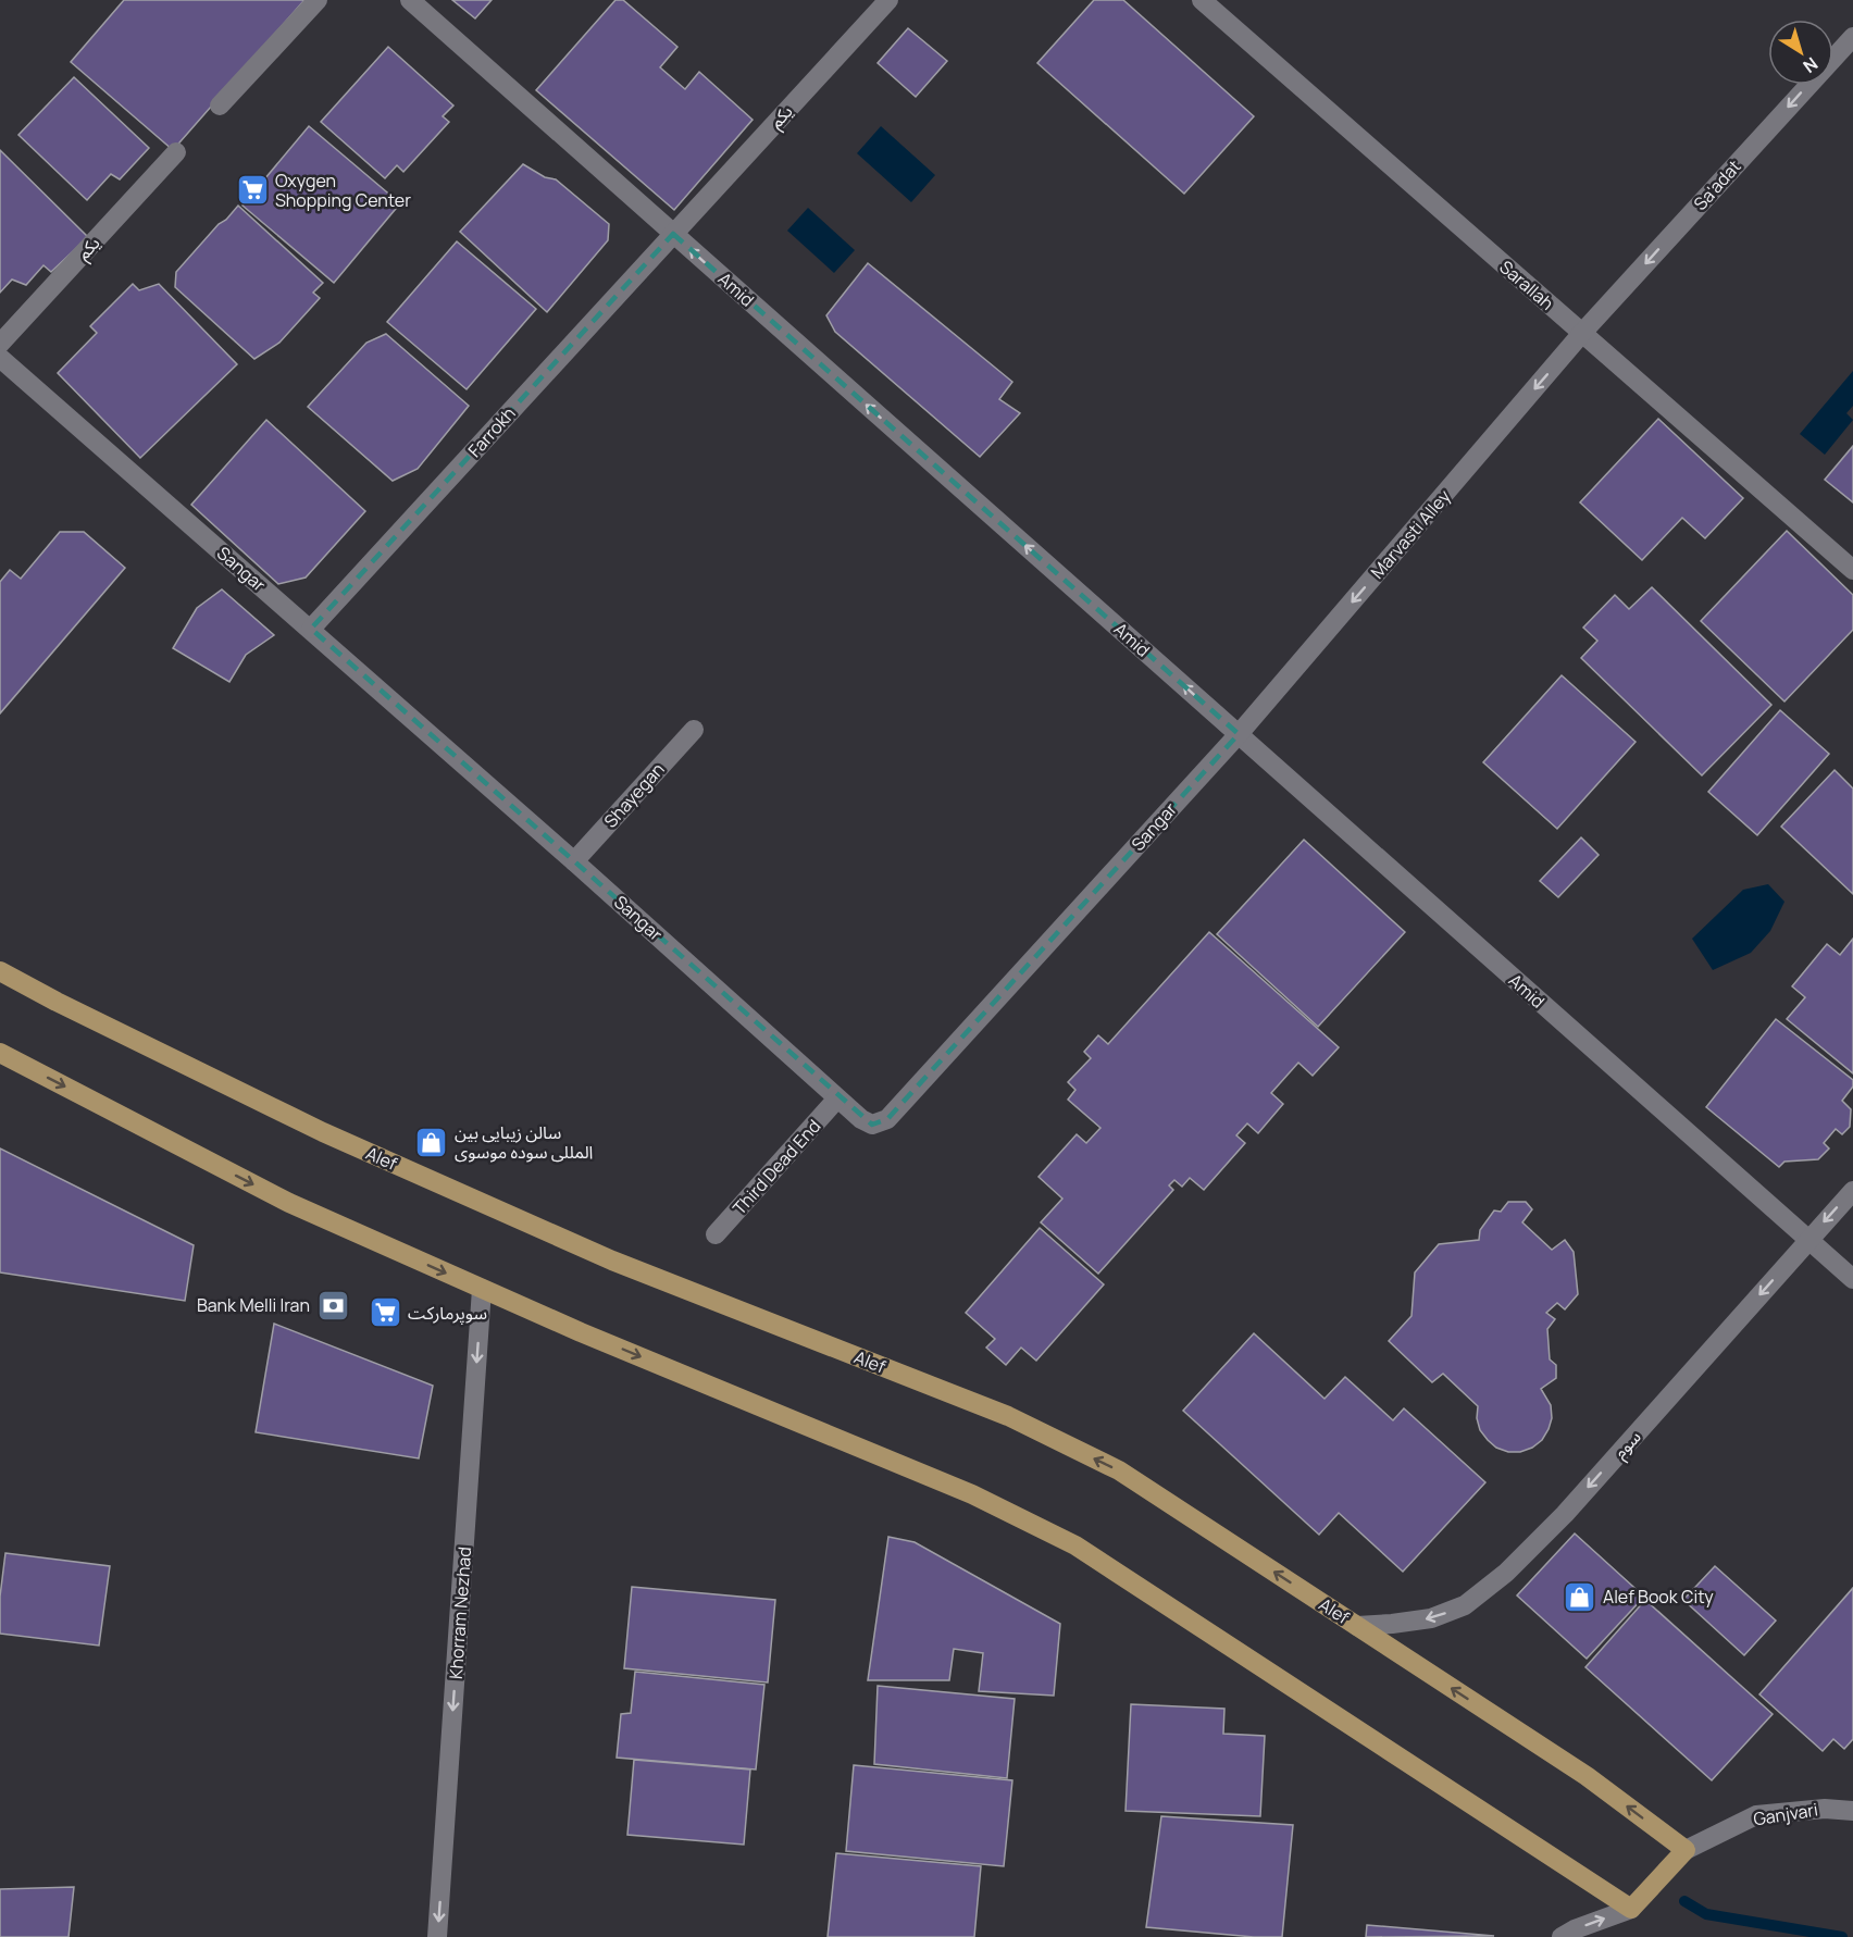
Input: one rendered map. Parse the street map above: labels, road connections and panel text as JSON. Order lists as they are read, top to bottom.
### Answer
{
  "streets": {
    "main road": ["Alef"],
    "street": [
      "یکم",
      "Sa'adat",
      "Sarallah",
      "Amid",
      "Farrokh",
      "Marvasti Alley",
      "Sangar",
      "Shayegan",
      "Third Dead End",
      "سوم",
      "Khorram Nezhad",
      "Ganjvari"
    ]
  },
  "crossings": [
    ["یکم", "Amid"],
    ["یکم", "Farrokh"],
    ["Sa'adat", "Sarallah"],
    ["Sa'adat", "Marvasti Alley"],
    ["Sarallah", "Marvasti Alley"],
    ["Amid", "Farrokh"],
    ["Amid", "Marvasti Alley"],
    ["Amid", "Sangar"],
    ["Amid", "سوم"],
    ["Farrokh", "Sangar"],
    ["Marvasti Alley", "Sangar"],
    ["Sangar", "Shayegan"],
    ["Sangar", "Third Dead End"],
    ["Alef", "سوم"],
    ["Alef", "Ganjvari"]
  ],
  "one_way": [
    "Sa'adat",
    "Amid",
    "Marvasti Alley",
    "سوم",
    "Khorram Nezhad"
  ],
  "places": {
    "supermarket": ["Oxygen Shopping Center", "سوپرمارکت"],
    "shop": ["سالن زیبایی بین المللی سوده موسوی", "Alef Book City"],
    "bank": ["Bank Melli Iran"]
  },
  "north": "bottom right"
}
